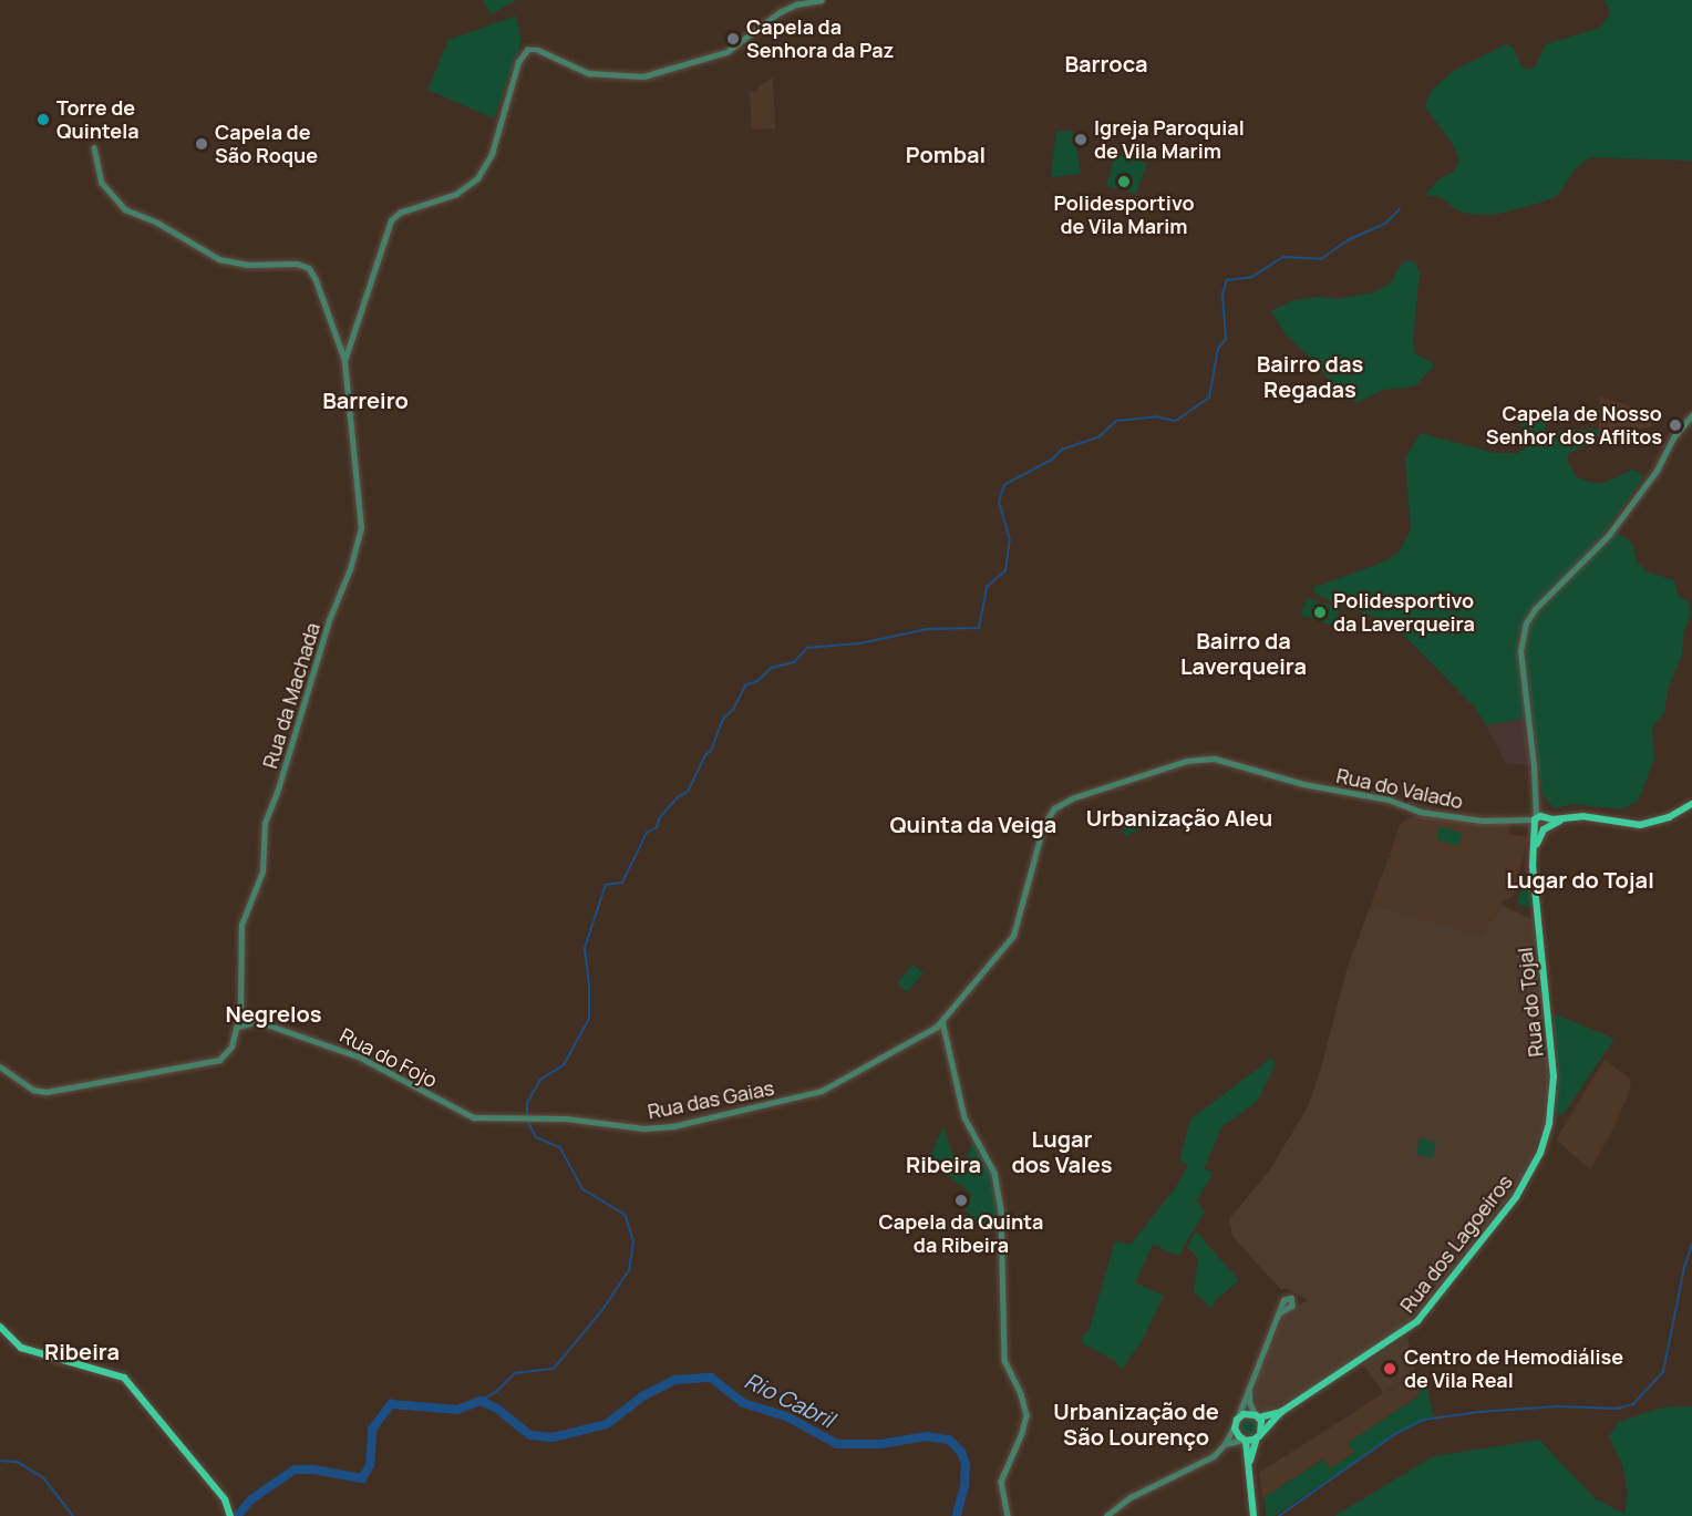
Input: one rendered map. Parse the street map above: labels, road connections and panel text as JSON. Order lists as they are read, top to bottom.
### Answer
{
  "streets": {
    "main road": ["Rua do Tojal", "Rua dos Lagoeiros"],
    "street": [
      "Rua da Machada",
      "Rua do Valado",
      "Rua do Fojo",
      "Rua das Gaias"
    ]
  },
  "crossings": [
    ["Rua da Machada", "Rua do Fojo"],
    ["Rua do Valado", "Rua do Tojal"],
    ["Rua do Valado", "Rua das Gaias"],
    ["Rua do Tojal", "Rua dos Lagoeiros"],
    ["Rua do Fojo", "Rua das Gaias"]
  ],
  "districts": [
    "Barroca",
    "Pombal",
    "Bairro das Regadas",
    "Barreiro",
    "Bairro da Laverqueira",
    "Urbanização Aleu",
    "Quinta da Veiga",
    "Lugar do Tojal",
    "Negrelos",
    "Lugar dos Vales",
    "Ribeira",
    "Ribeira",
    "Urbanização de São Lourenço"
  ],
  "water": ["Rio Cabril"],
  "places": [
    "Capela da Senhora da Paz",
    "Torre de Quintela",
    "Igreja Paroquial de Vila Marim",
    "Capela de São Roque",
    "Polidesportivo de Vila Marim",
    "Capela de Nosso Senhor dos Aflitos",
    "Polidesportivo da Laverqueira",
    "Capela da Quinta da Ribeira",
    "Centro de Hemodiálise de Vila Real"
  ]
}
